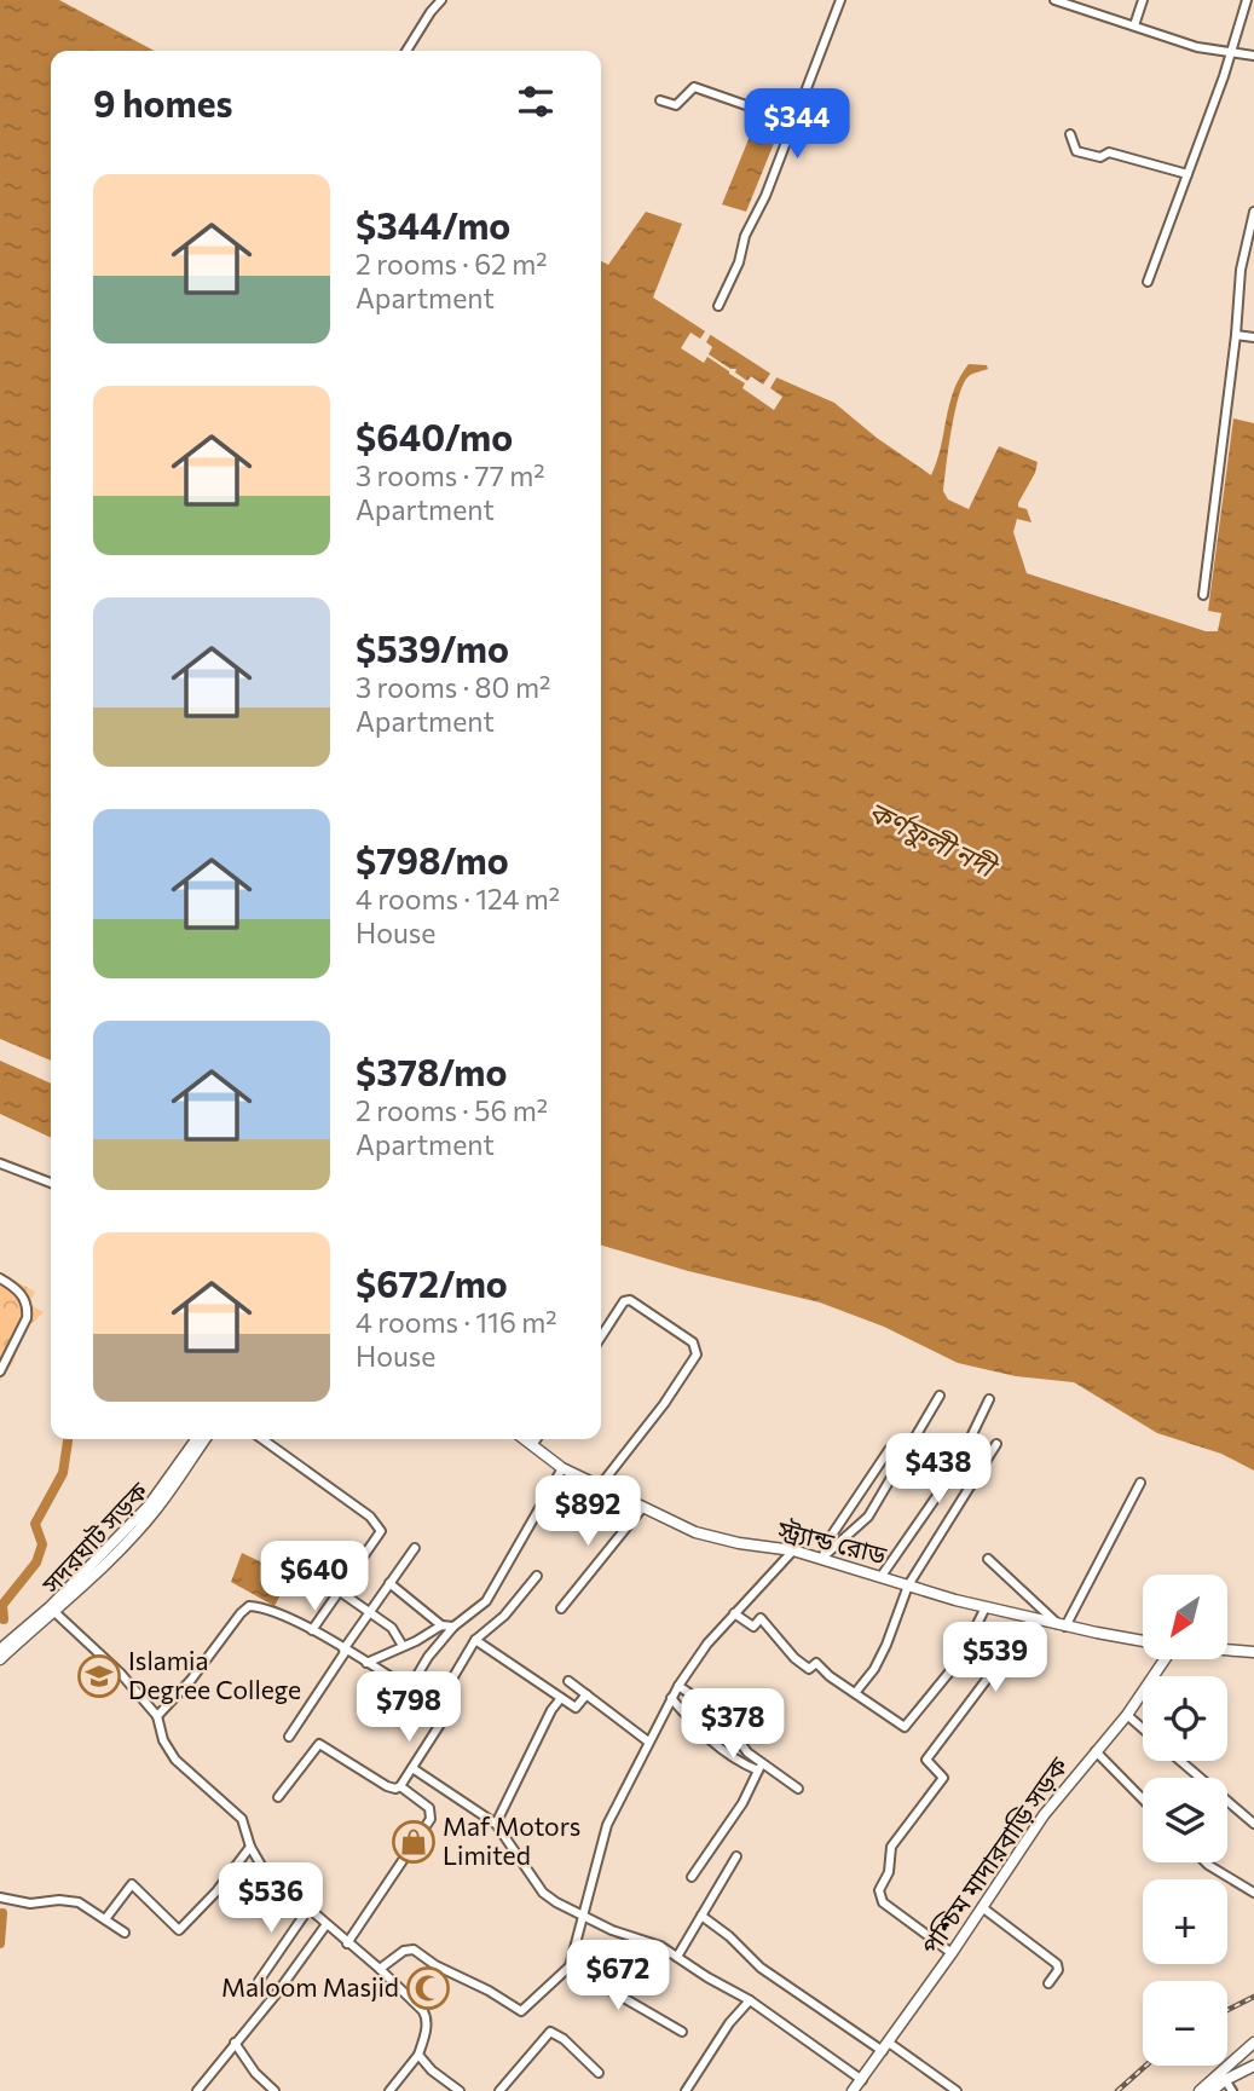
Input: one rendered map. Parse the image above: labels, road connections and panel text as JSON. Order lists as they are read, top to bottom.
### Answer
{
  "streets": {
    "main road": ["সদরঘাট সড়ক", "স্ট্র্যান্ড রোড", "পশ্চিম মাদারবাড়ি সড়ক"]
  },
  "water": ["কর্ণফুলী নদী"],
  "places": {
    "school or university": ["Islamia Degree College"],
    "shop": ["Maf Motors Limited"],
    "mosque": ["Maloom Masjid"]
  },
  "north": "bottom left",
  "page": {
    "heading": "9 homes",
    "price": [
      "$344",
      "$438",
      "$892",
      "$640",
      "$539",
      "$798",
      "$378",
      "$536",
      "$672"
    ],
    "list": [
      {
        "name": "$344/mo",
        "note": "2 rooms · 62 m² · Apartment"
      },
      {
        "name": "$640/mo",
        "note": "3 rooms · 77 m² · Apartment"
      },
      {
        "name": "$539/mo",
        "note": "3 rooms · 80 m² · Apartment"
      },
      {
        "name": "$798/mo",
        "note": "4 rooms · 124 m² · House"
      },
      {
        "name": "$378/mo",
        "note": "2 rooms · 56 m² · Apartment"
      },
      {
        "name": "$672/mo",
        "note": "4 rooms · 116 m² · House"
      }
    ],
    "map_buttons": ["+", "−"]
  }
}
